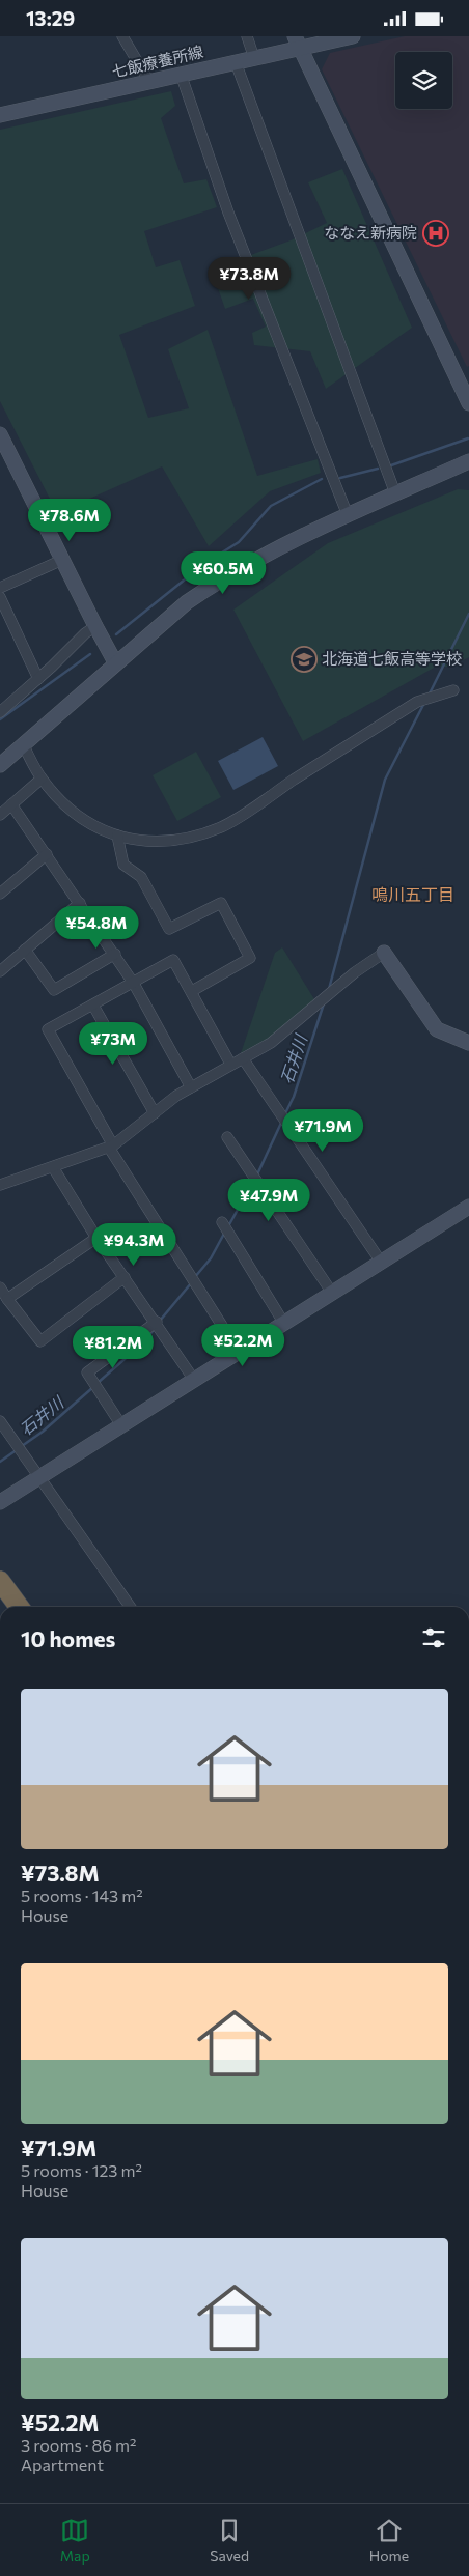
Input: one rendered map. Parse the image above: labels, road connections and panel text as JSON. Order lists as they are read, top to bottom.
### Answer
{
  "streets": {
    "street": ["七飯療養所線"]
  },
  "districts": ["鳴川五丁目"],
  "water": ["石井川"],
  "places": {
    "hospital": ["ななえ新病院"],
    "school or university": ["北海道七飯高等学校"]
  },
  "page": {
    "status": "13:29",
    "price": [
      "¥73.8M",
      "¥78.6M",
      "¥60.5M",
      "¥54.8M",
      "¥73M",
      "¥71.9M",
      "¥47.9M",
      "¥94.3M",
      "¥52.2M",
      "¥81.2M"
    ],
    "heading": "10 homes",
    "list": [
      {
        "name": "¥73.8M",
        "note": "5 rooms · 143 m² · House"
      },
      {
        "name": "¥71.9M",
        "note": "5 rooms · 123 m² · House"
      },
      {
        "name": "¥52.2M",
        "note": "3 rooms · 86 m² · Apartment"
      }
    ],
    "tabs": ["Map", "Saved", "Home"]
  }
}
